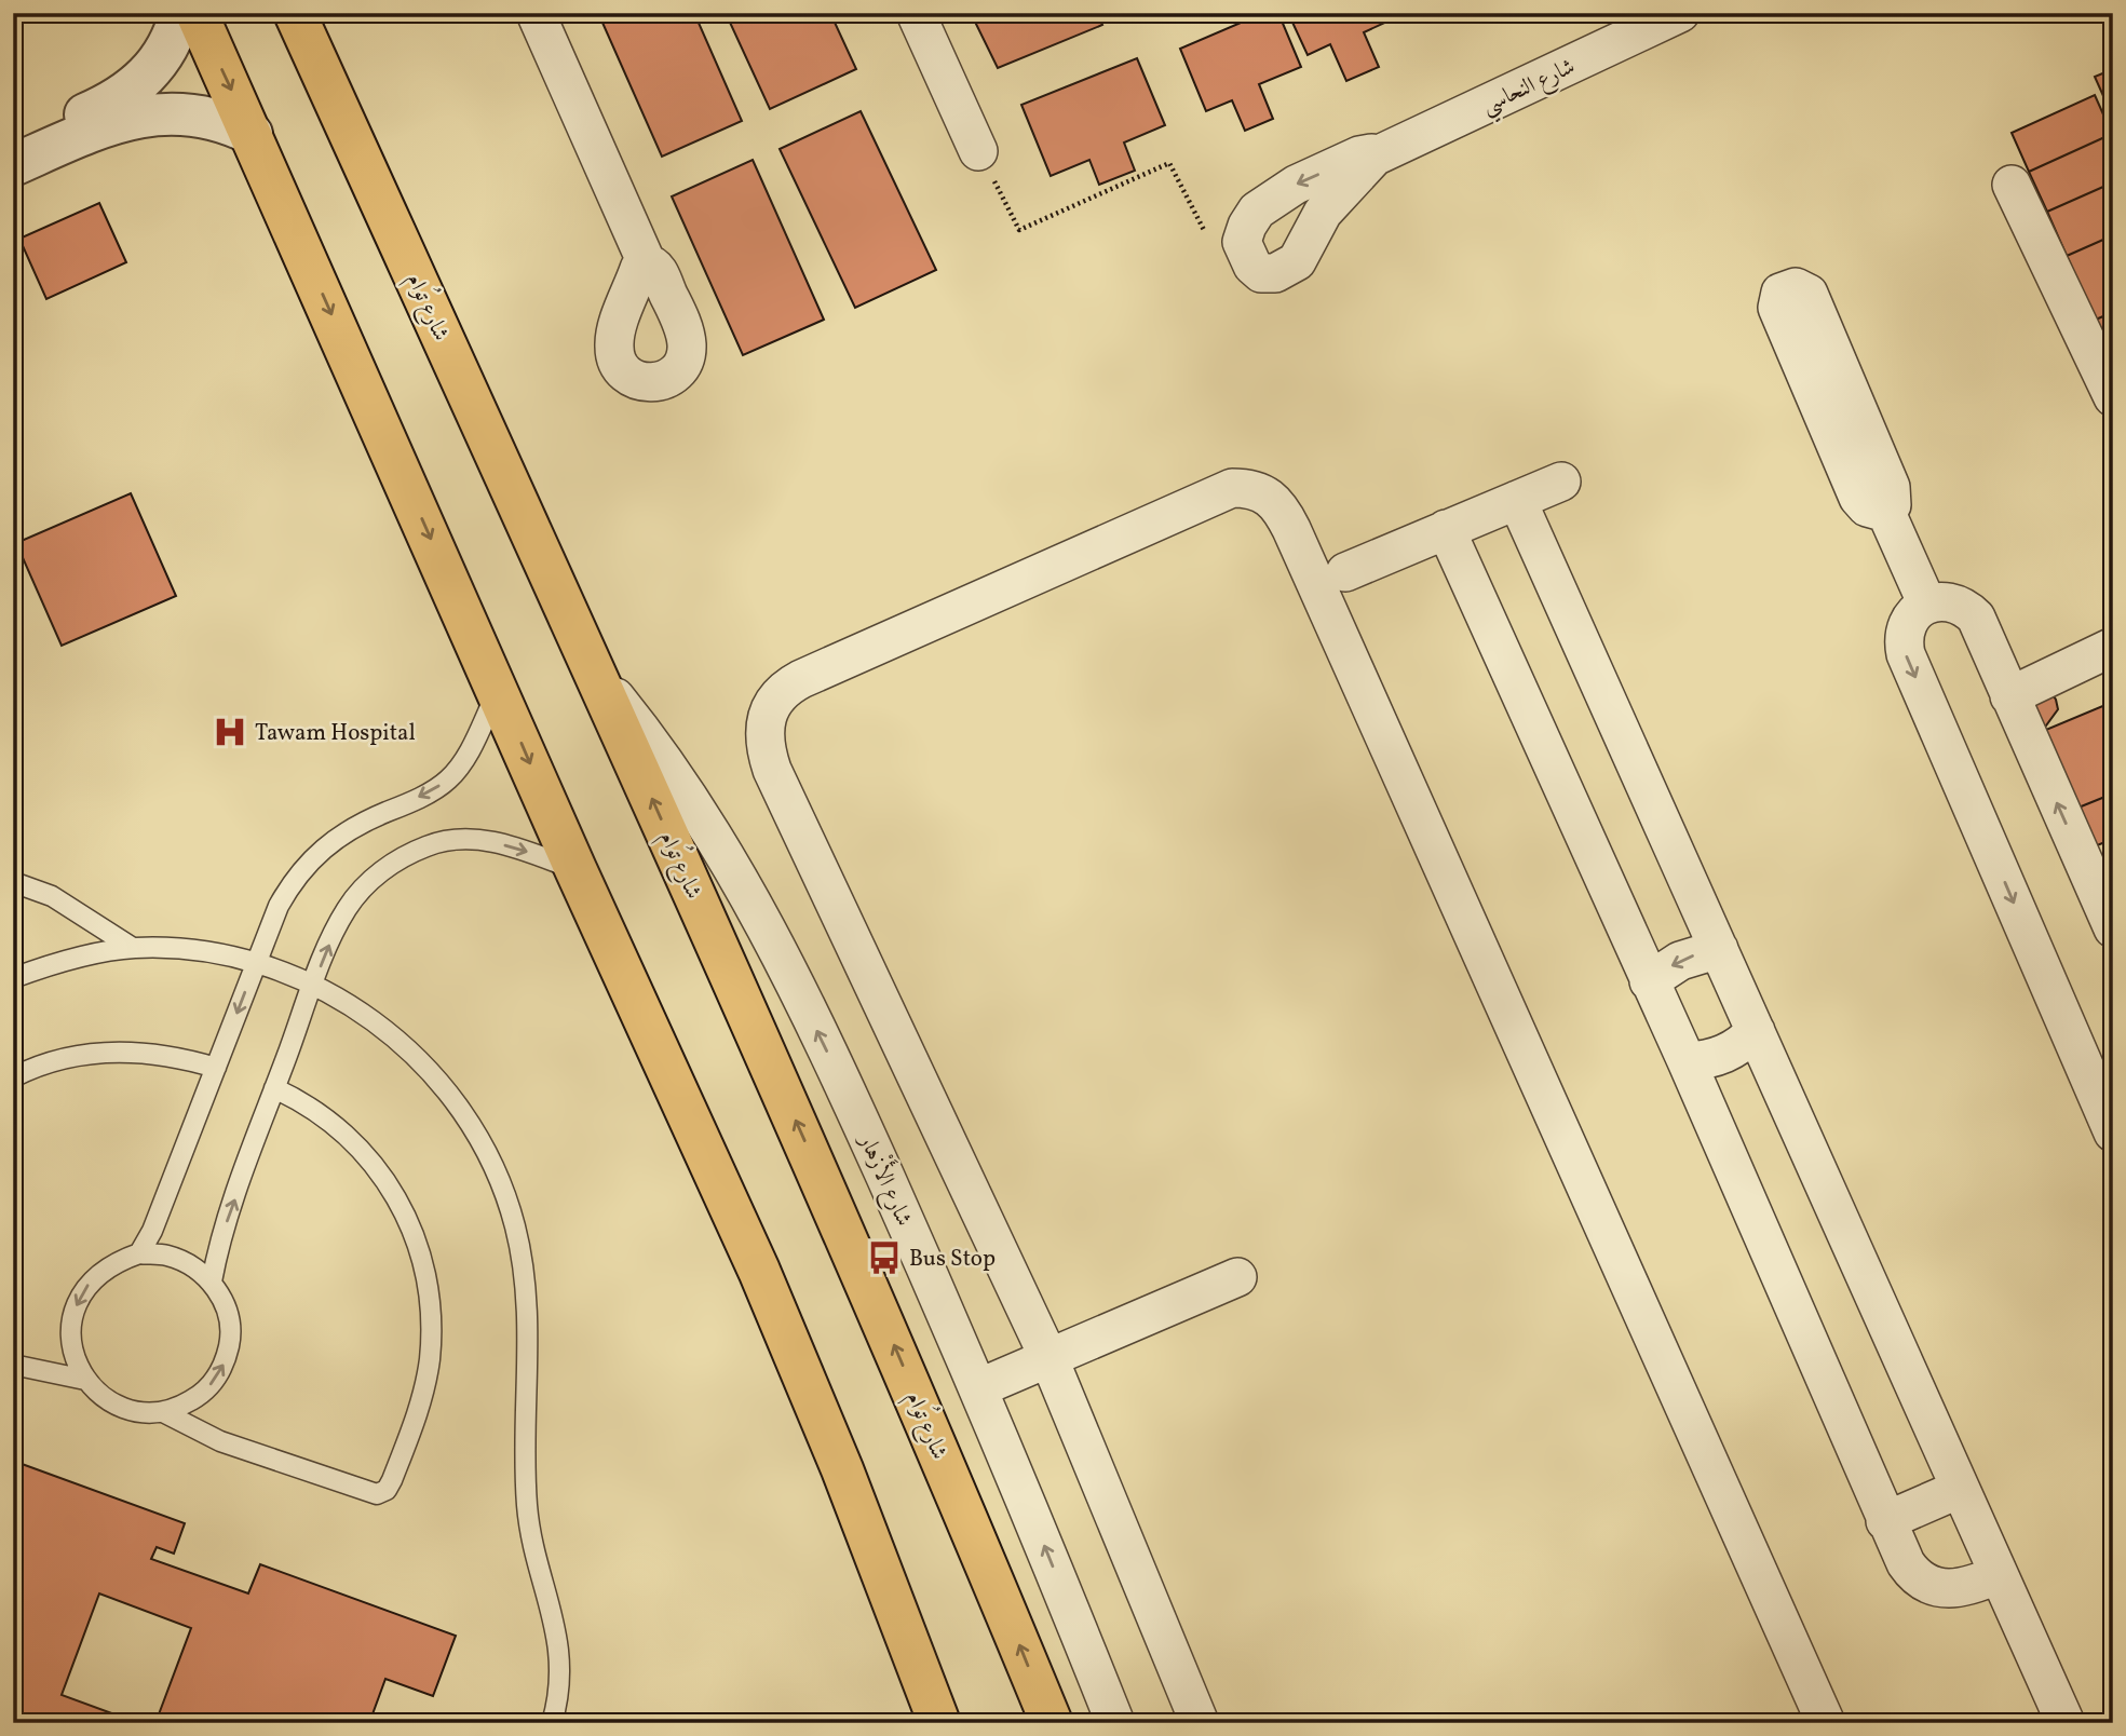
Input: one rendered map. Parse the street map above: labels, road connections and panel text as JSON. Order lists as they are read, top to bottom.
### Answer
{
  "streets": {
    "main road": ["شارع تُوام"],
    "street": ["شارع النحاسي", "شارع الأَزْهار"]
  },
  "crossings": [
    ["شارع تُوام", "شارع الأَزْهار"]
  ],
  "places": {
    "hospital": ["Tawam Hospital"],
    "bus stop": ["Bus Stop"]
  }
}
